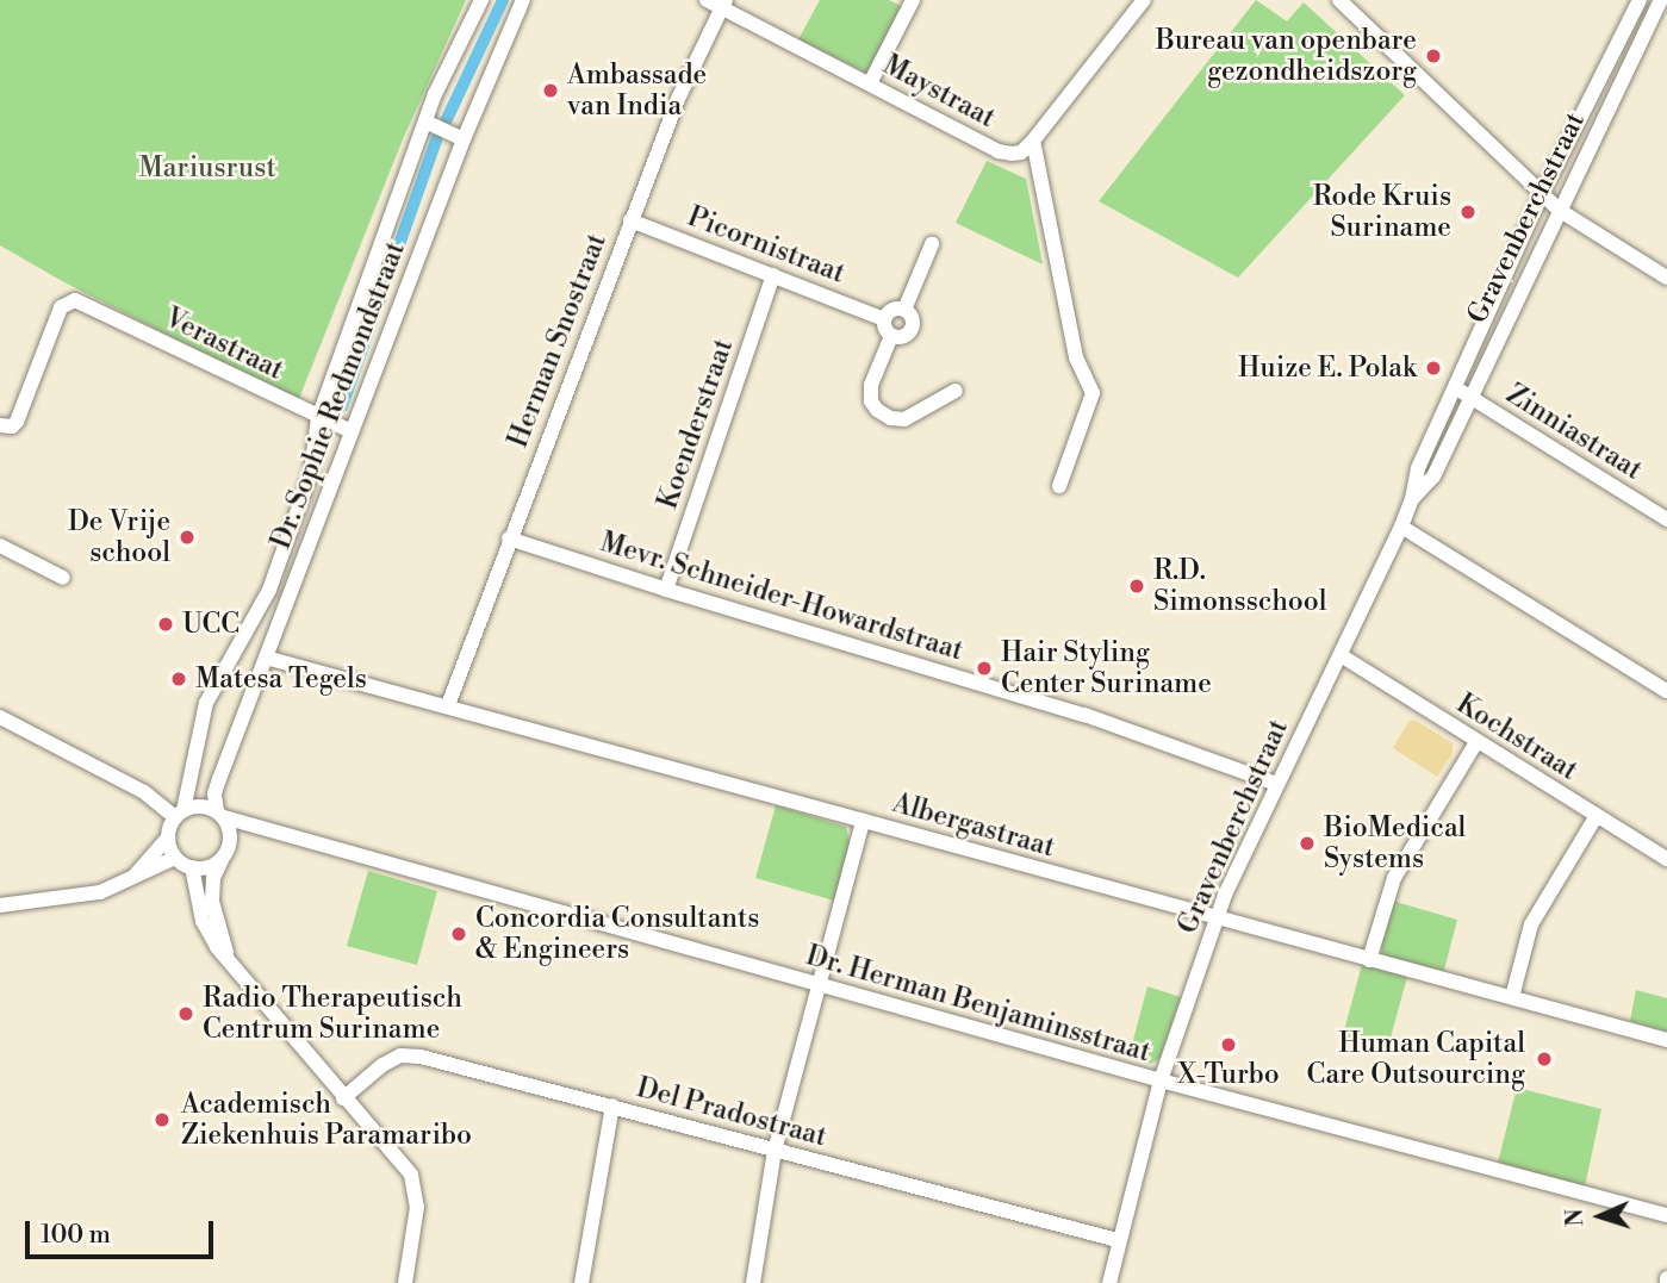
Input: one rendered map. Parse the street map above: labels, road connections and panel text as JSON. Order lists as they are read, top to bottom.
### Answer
{
  "streets": {
    "street": [
      "Maystraat",
      "Gravenberchstraat",
      "Picornistraat",
      "Herman Snostraat",
      "Verastraat",
      "Dr. Sophie Redmondstraat",
      "Koenderstraat",
      "Zinniastraat",
      "Mevr. Schneider-Howardstraat",
      "Kochstraat",
      "Albergastraat",
      "Dr. Herman Benjaminsstraat",
      "Del Pradostraat"
    ]
  },
  "crossings": [
    ["Maystraat", "Herman Snostraat"],
    ["Gravenberchstraat", "Zinniastraat"],
    ["Gravenberchstraat", "Mevr. Schneider-Howardstraat"],
    ["Gravenberchstraat", "Kochstraat"],
    ["Gravenberchstraat", "Albergastraat"],
    ["Gravenberchstraat", "Dr. Herman Benjaminsstraat"],
    ["Gravenberchstraat", "Del Pradostraat"],
    ["Picornistraat", "Herman Snostraat"],
    ["Picornistraat", "Koenderstraat"],
    ["Herman Snostraat", "Mevr. Schneider-Howardstraat"],
    ["Herman Snostraat", "Albergastraat"],
    ["Verastraat", "Dr. Sophie Redmondstraat"],
    ["Dr. Sophie Redmondstraat", "Albergastraat"],
    ["Dr. Sophie Redmondstraat", "Dr. Herman Benjaminsstraat"],
    ["Koenderstraat", "Mevr. Schneider-Howardstraat"]
  ],
  "parks": ["Mariusrust"],
  "places": [
    "Bureau van openbare gezondheidszorg",
    "Ambassade van India",
    "Rode Kruis Suriname",
    "Huize E. Polak",
    "De Vrije school",
    "R.D. Simonsschool",
    "UCC",
    "Hair Styling Center Suriname",
    "Matesa Tegels",
    "BioMedical Systems",
    "Concordia Consultants & Engineers",
    "Radio Therapeutisch Centrum Suriname",
    "X-Turbo",
    "Human Capital Care Outsourcing",
    "Academisch Ziekenhuis Paramaribo"
  ],
  "scale_bar": "100 m",
  "north": "left"
}
